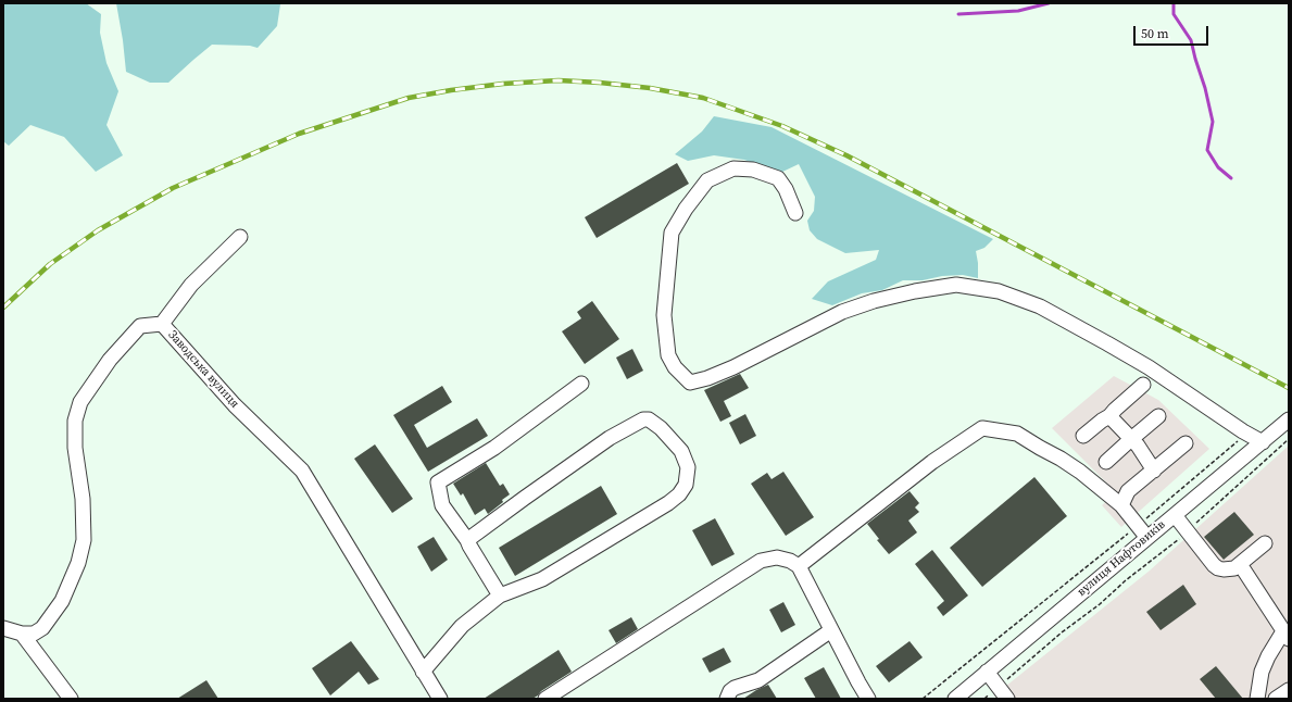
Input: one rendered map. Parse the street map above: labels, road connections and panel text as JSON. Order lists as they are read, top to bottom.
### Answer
{
  "streets": {
    "street": ["Заводська вулиця", "вулиця Нафтовиків"]
  },
  "scale_bar": "50 m"
}
